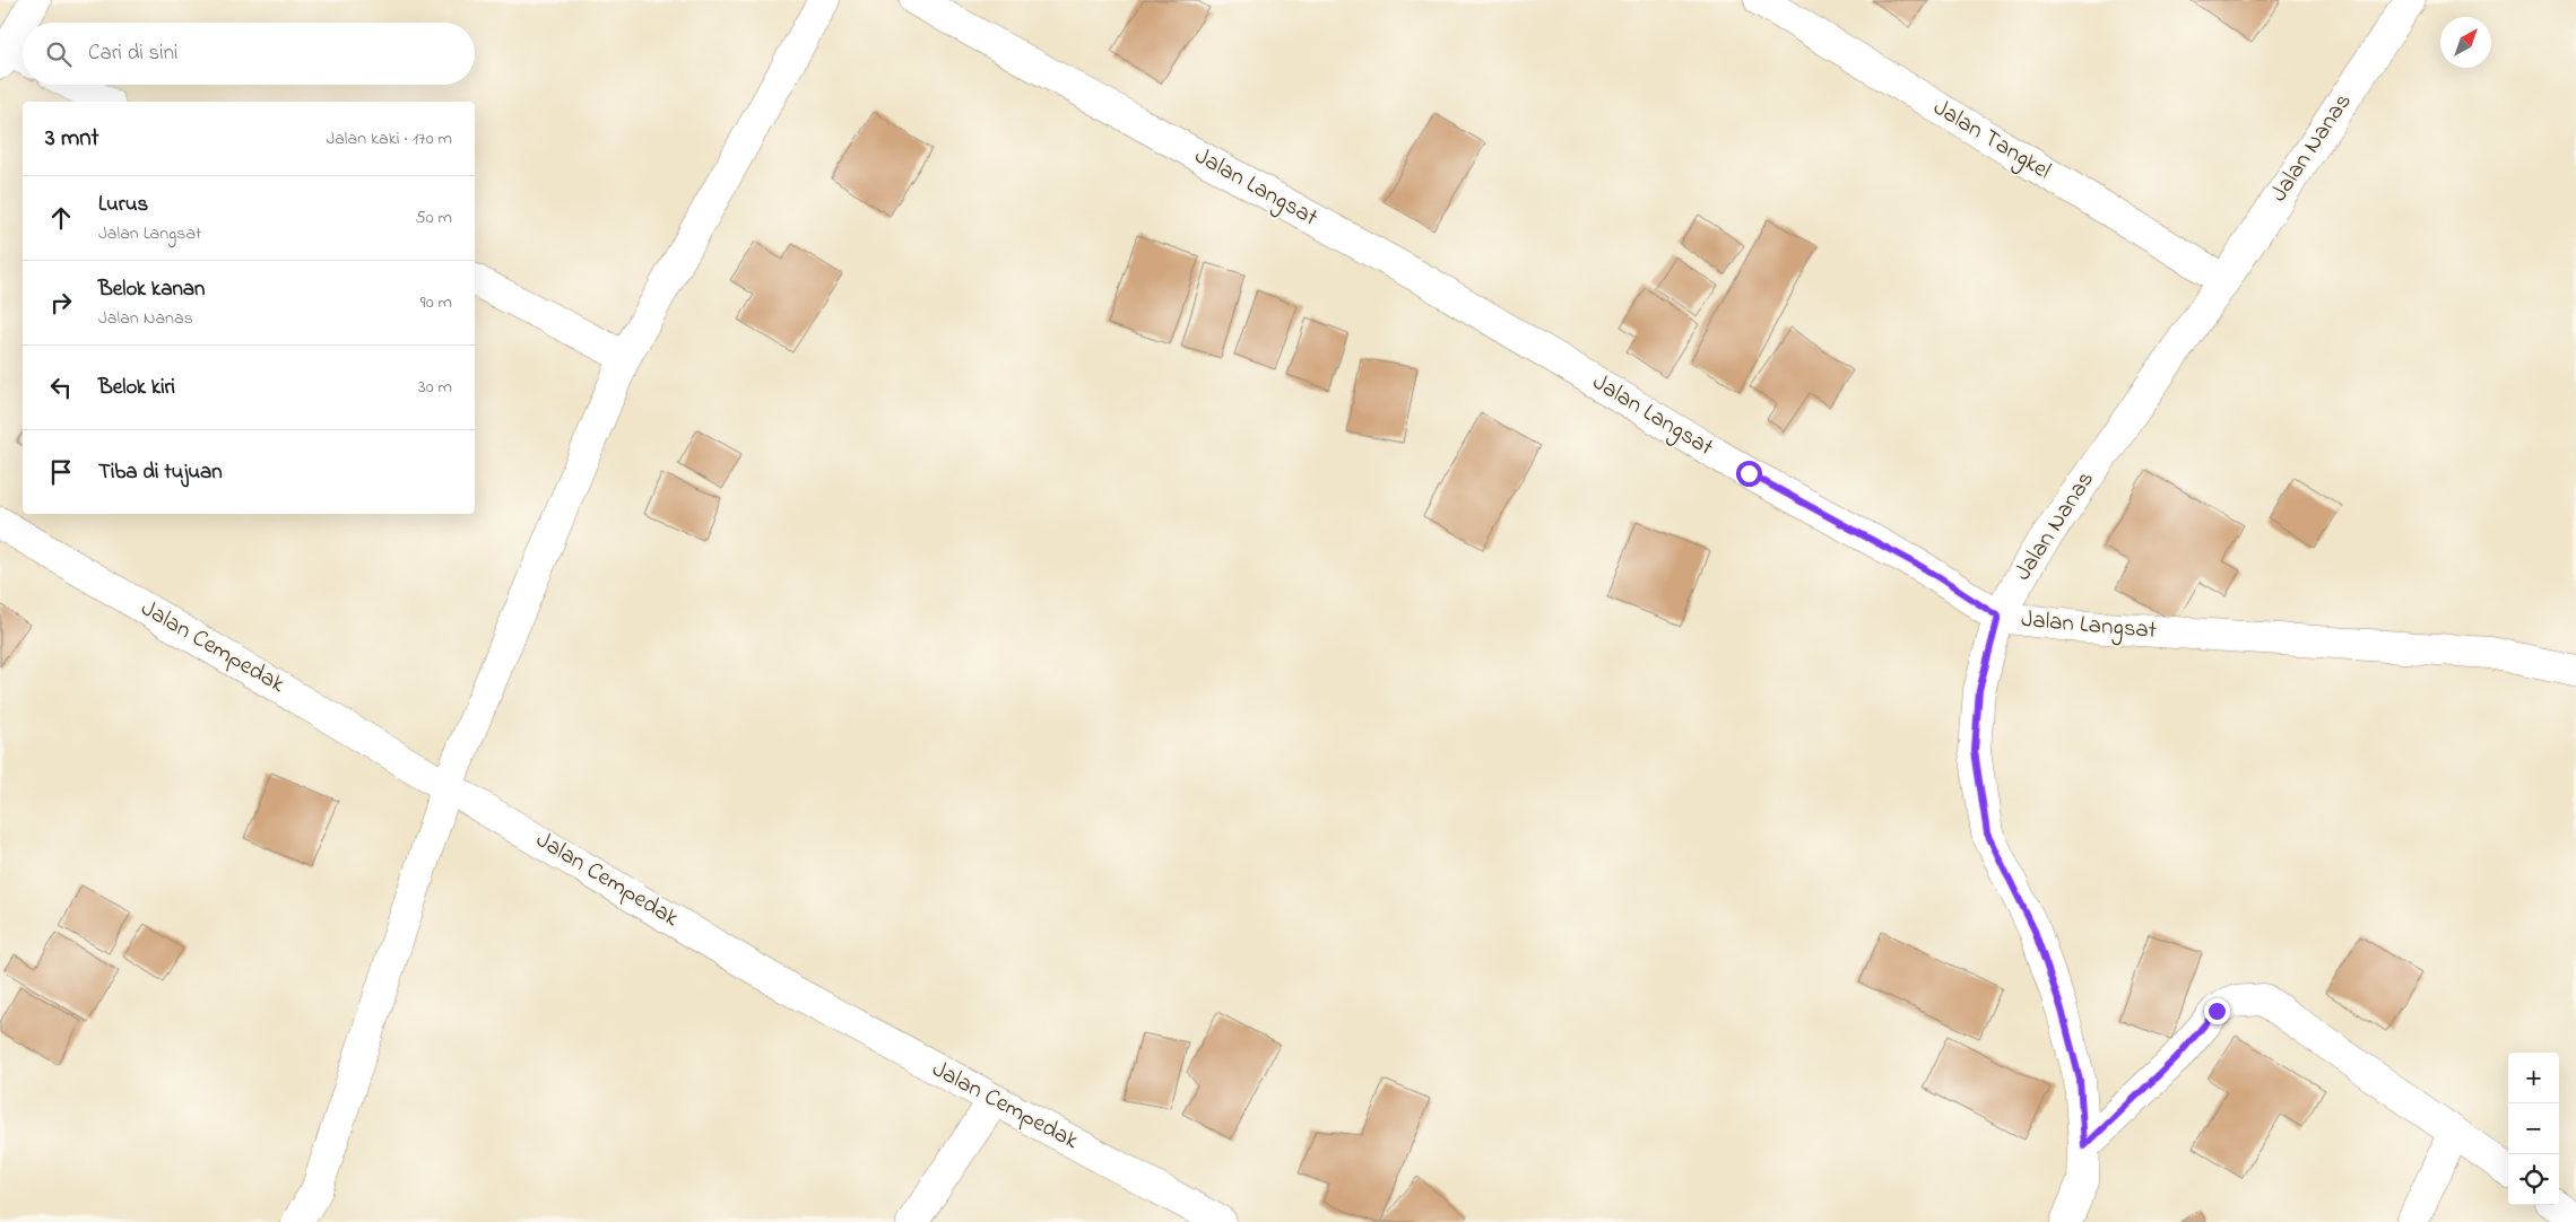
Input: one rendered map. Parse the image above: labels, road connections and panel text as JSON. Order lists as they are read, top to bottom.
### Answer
{
  "streets": {
    "street": [
      "Jalan Tangkel",
      "Jalan Nanas",
      "Jalan Langsat",
      "Jalan Cempedak"
    ]
  },
  "crossings": [
    ["Jalan Tangkel", "Jalan Nanas"],
    ["Jalan Nanas", "Jalan Langsat"]
  ],
  "north": "top right",
  "page": {
    "search": "Cari di sini",
    "heading": ["3 mnt", "Jalan kaki · 170 m"],
    "list": [
      ["Lurus", "Jalan Langsat", "50 m"],
      ["Belok kanan", "Jalan Nanas", "90 m"],
      ["Belok kiri", "30 m"],
      "Tiba di tujuan"
    ],
    "map_buttons": ["+", "−"]
  }
}
